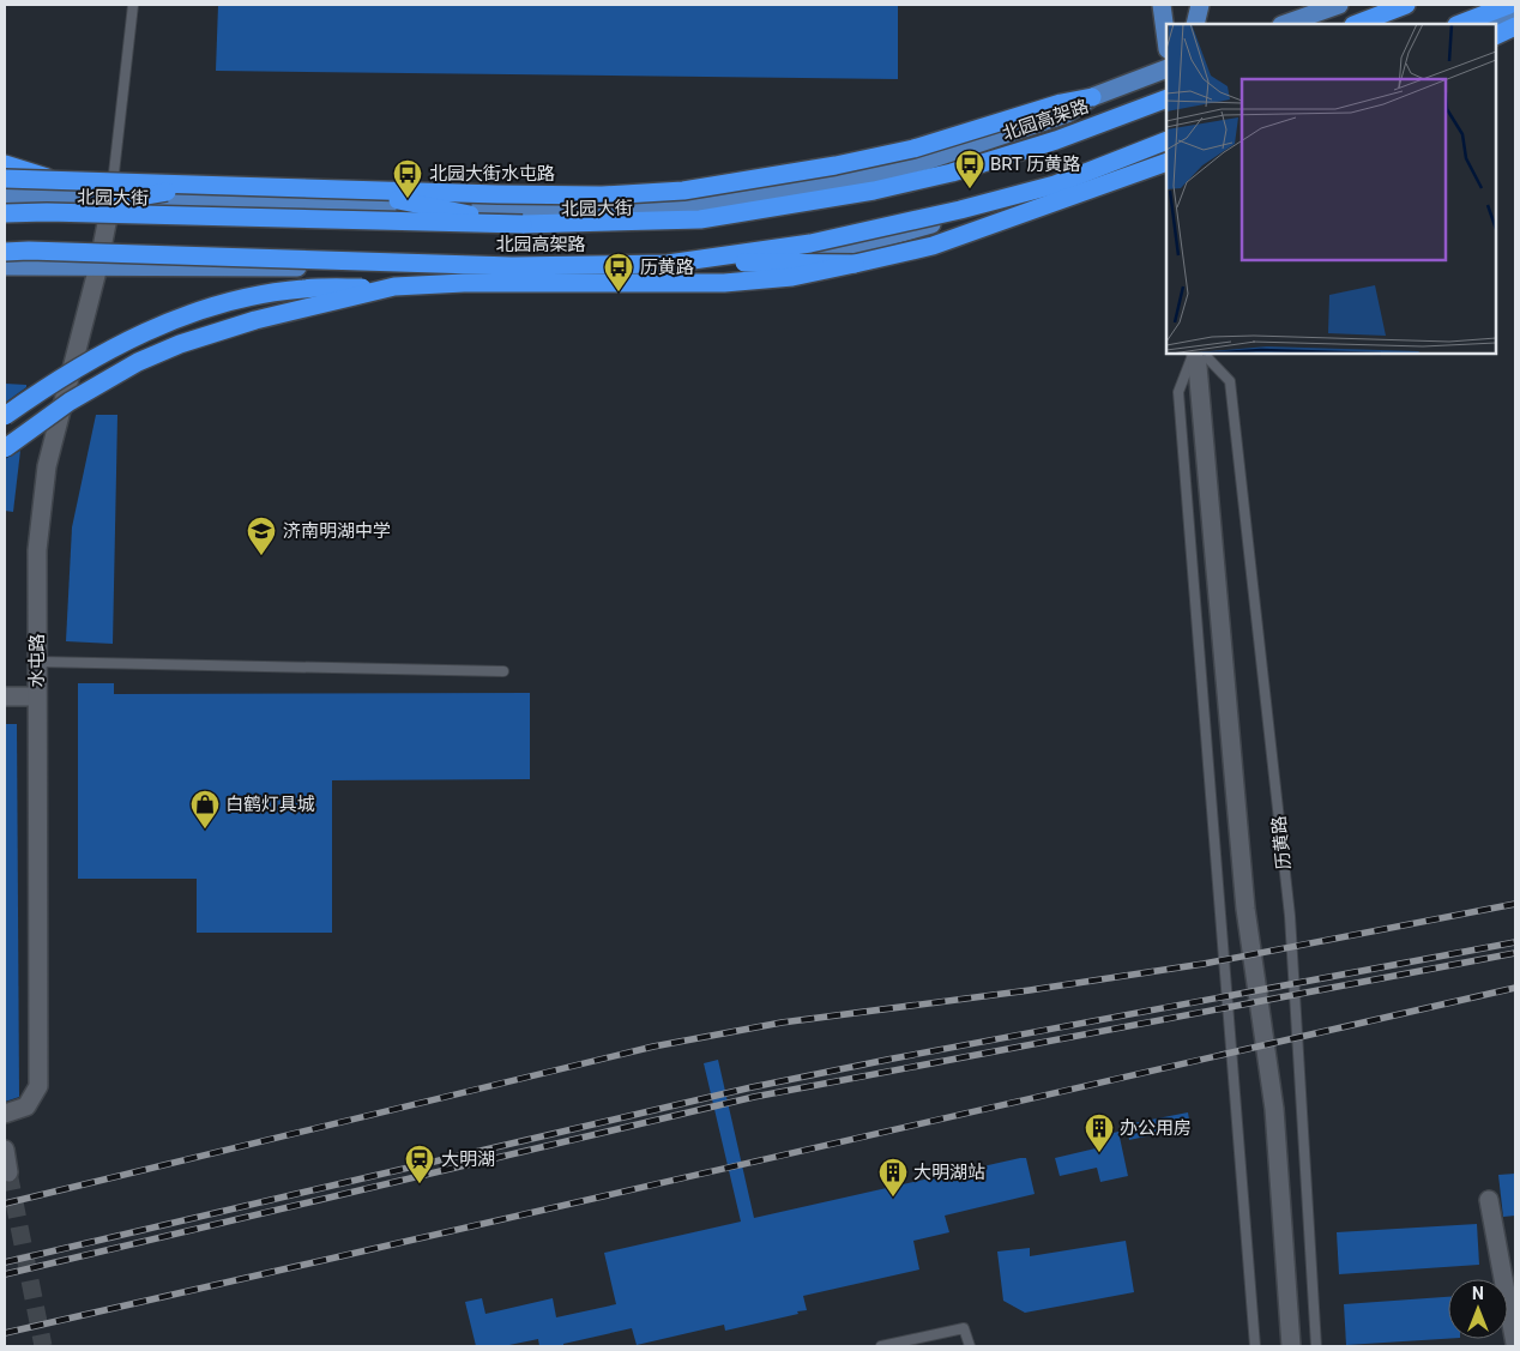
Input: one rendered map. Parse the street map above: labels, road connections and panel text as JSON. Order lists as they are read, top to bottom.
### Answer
{
  "streets": {
    "highway": ["北园高架路"],
    "main road": ["北园大街"],
    "street": ["水屯路"],
    "lane": ["历黄路"]
  },
  "crossings": [
    ["北园大街", "水屯路"]
  ],
  "places": {
    "bus stop": ["BRT 历黄路", "北园大街水屯路", "历黄路"],
    "school or university": ["济南明湖中学"],
    "shop": ["白鹤灯具城"],
    "building": ["办公用房", "大明湖站"],
    "station": ["大明湖"]
  },
  "north": "top"
}
